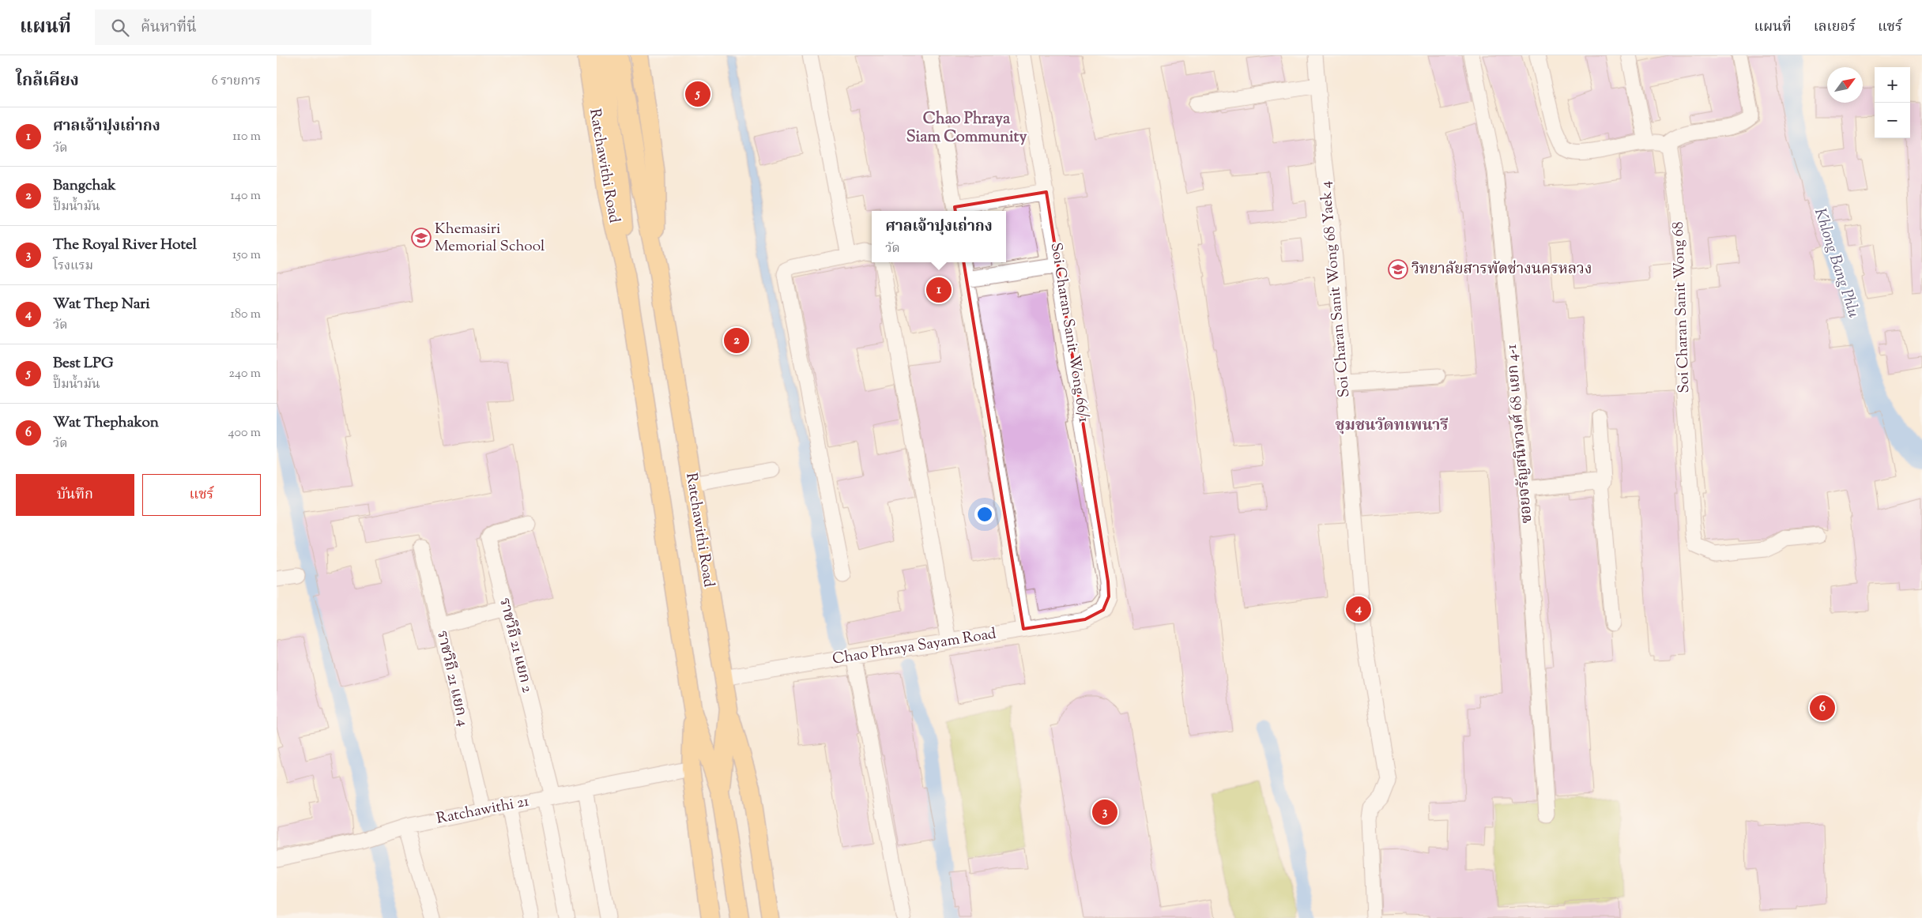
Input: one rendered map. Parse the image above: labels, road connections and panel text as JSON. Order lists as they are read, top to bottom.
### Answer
{
  "streets": {
    "main road": ["Ratchawithi Road"],
    "street": [
      "Soi Charan Sanit Wong 68 Yaek 4",
      "Soi Charan Sanit Wong 68",
      "Soi Charan Sanit Wong 66/1",
      "ซอยจรัญสนิทวงศ์ 68 แยก 4-1",
      "ราชวิถี 21 แยก 2",
      "Chao Phraya Sayam Road",
      "ราชวิถี 21 แยก 4",
      "Ratchawithi 21"
    ]
  },
  "crossings": [
    ["Ratchawithi Road", "Chao Phraya Sayam Road"],
    ["Soi Charan Sanit Wong 66/1", "Chao Phraya Sayam Road"],
    ["ราชวิถี 21 แยก 2", "Ratchawithi 21"],
    ["ราชวิถี 21 แยก 4", "Ratchawithi 21"]
  ],
  "districts": ["Chao Phraya Siam Community", "ชุมชนวัดทเพนารี"],
  "water": ["Khlong Bang Phlu"],
  "places": {
    "school or university": ["Khemasiri Memorial School", "วิทยาลัยสารพัดช่างนครหลวง"]
  },
  "north": "top right",
  "page": {
    "header": "แผนที่",
    "search": "ค้นหาที่นี่",
    "nav": ["แผนที่", "เลเยอร์", "แชร์"],
    "heading": ["ใกล้เคียง", "6 รายการ"],
    "map_buttons": ["+", "−"],
    "pins": [
      "5",
      "1",
      "2",
      "4",
      "6",
      "3"
    ],
    "list": [
      {
        "mark": "1",
        "name": "ศาลเจ้าปุงเถ่ากง",
        "note": "วัด",
        "value": "110 m"
      },
      {
        "mark": "2",
        "name": "Bangchak",
        "note": "ปั๊มน้ำมัน",
        "value": "140 m"
      },
      {
        "mark": "3",
        "name": "The Royal River Hotel",
        "note": "โรงแรม",
        "value": "150 m"
      },
      {
        "mark": "4",
        "name": "Wat Thep Nari",
        "note": "วัด",
        "value": "180 m"
      },
      {
        "mark": "5",
        "name": "Best LPG",
        "note": "ปั๊มน้ำมัน",
        "value": "240 m"
      },
      {
        "mark": "6",
        "name": "Wat Thephakon",
        "note": "วัด",
        "value": "400 m"
      }
    ],
    "popup": ["ศาลเจ้าปุงเถ่ากง", "วัด"],
    "buttons": ["บันทึก", "แชร์"]
  }
}
